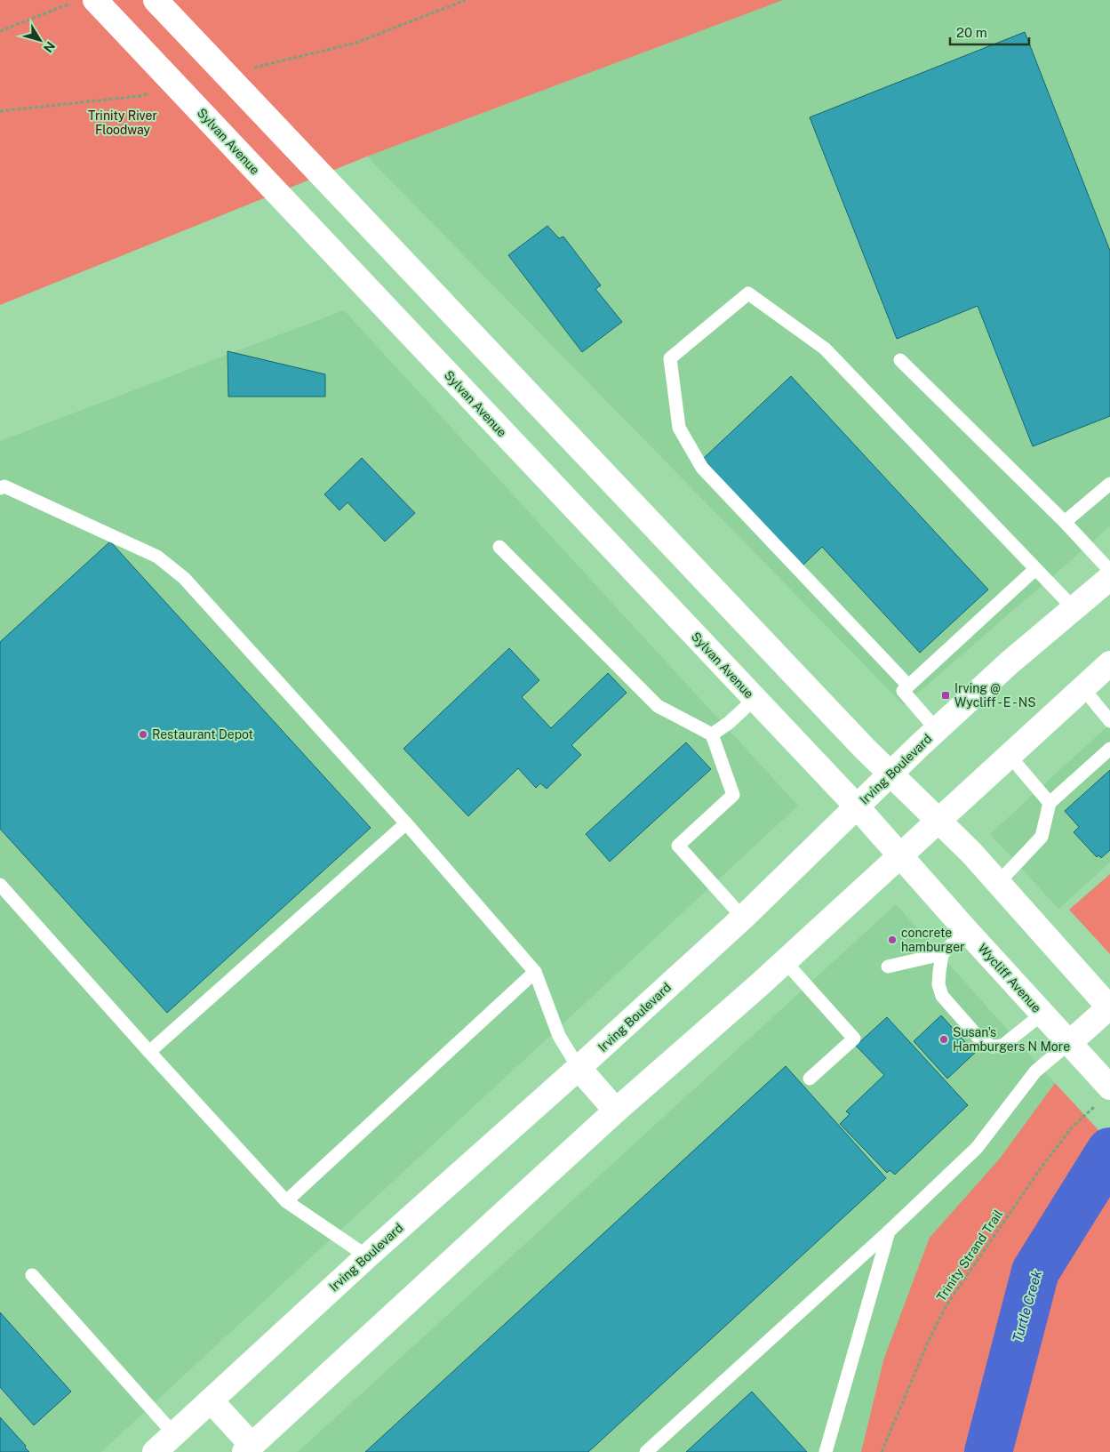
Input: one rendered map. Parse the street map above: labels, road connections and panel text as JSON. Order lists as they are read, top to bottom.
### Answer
{
  "streets": {
    "main road": ["Sylvan Avenue", "Irving Boulevard", "Wycliff Avenue"],
    "path": ["Trinity Strand Trail"]
  },
  "crossings": [
    ["Sylvan Avenue", "Irving Boulevard"],
    ["Sylvan Avenue", "Wycliff Avenue"],
    ["Irving Boulevard", "Wycliff Avenue"],
    ["Wycliff Avenue", "Trinity Strand Trail"]
  ],
  "water": ["Turtle Creek"],
  "parks": ["Trinity River Floodway"],
  "places": {
    "transit": ["Irving @ Wycliff - E - NS"],
    "other": ["Restaurant Depot", "concrete hamburger", "Susan's Hamburgers N More"]
  },
  "scale_bar": "20 m",
  "north": "bottom right"
}
